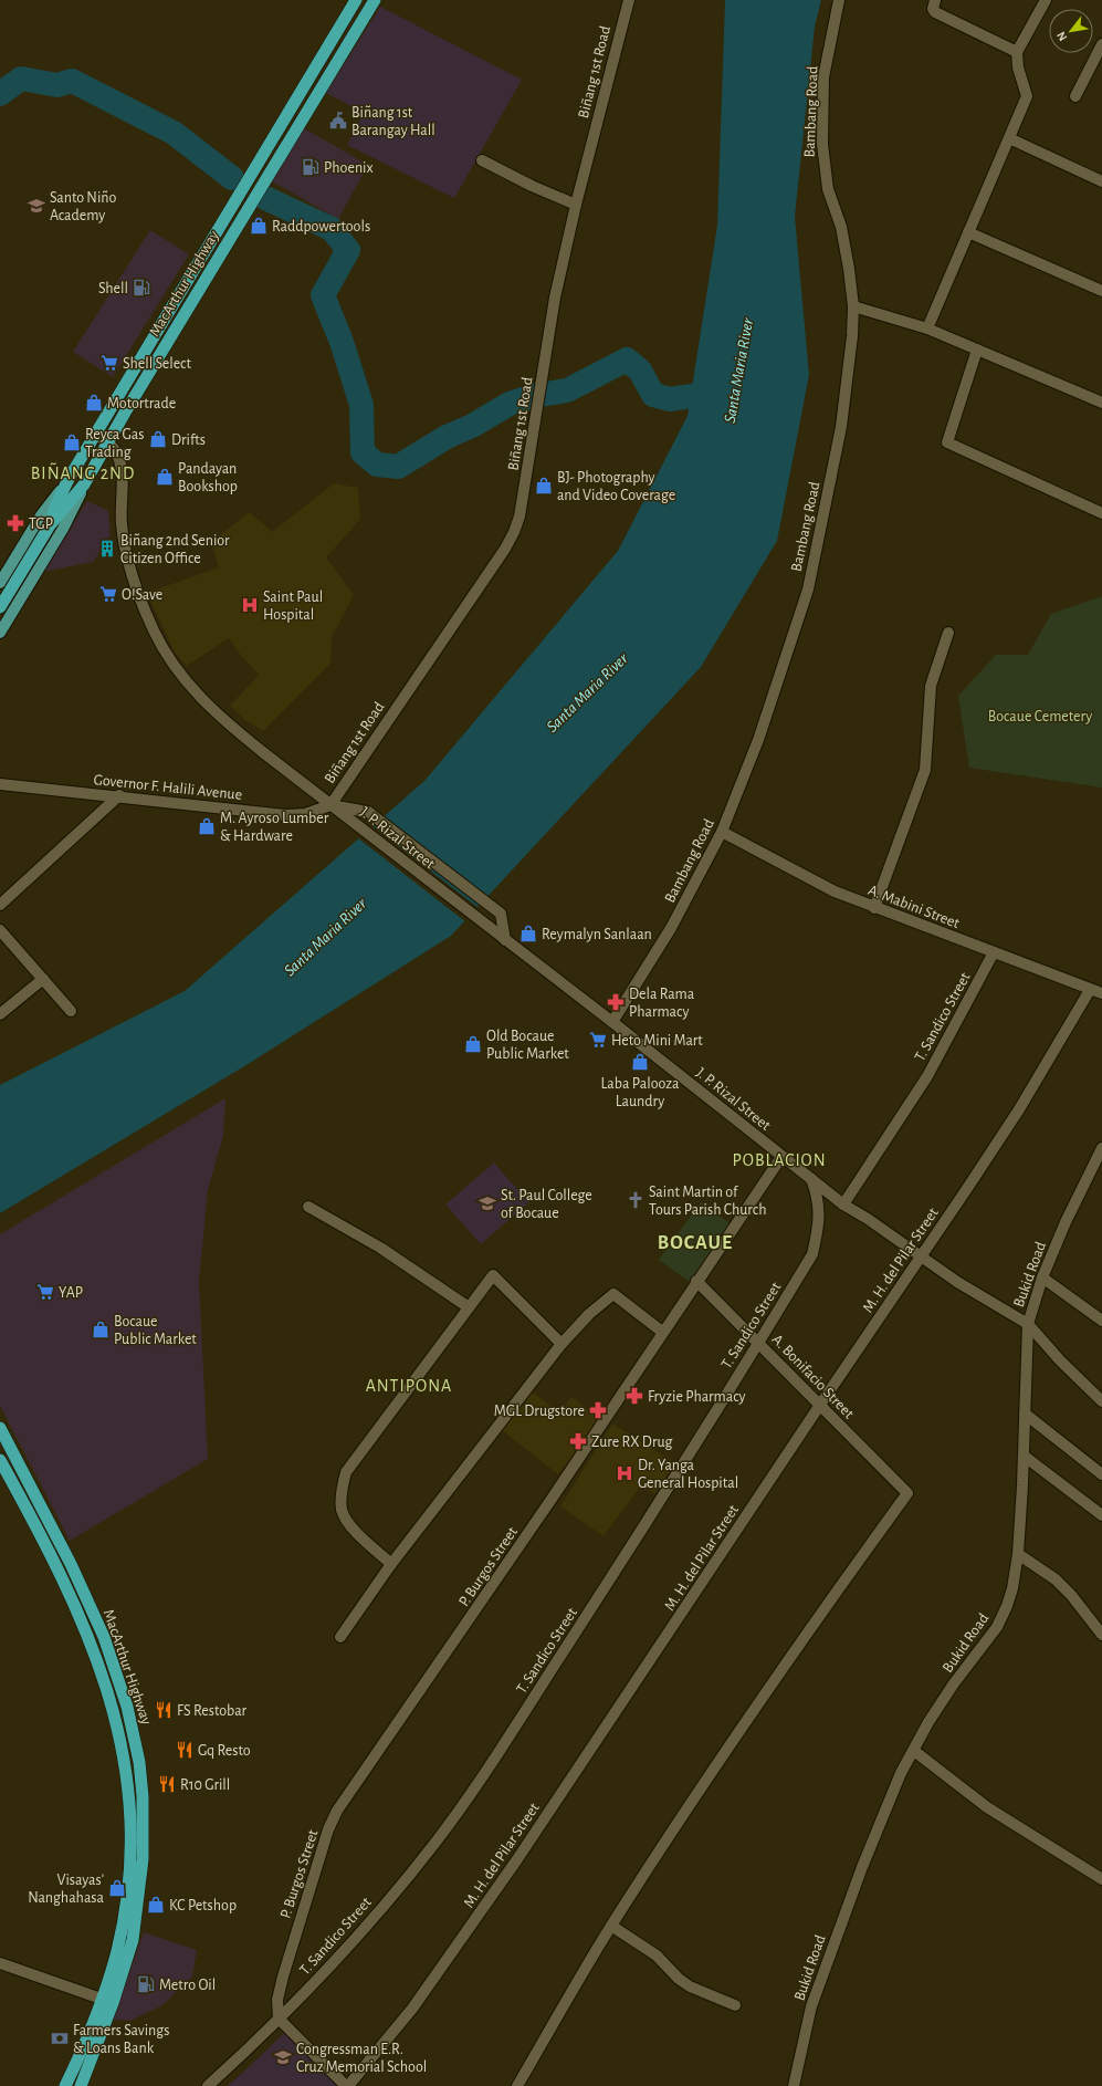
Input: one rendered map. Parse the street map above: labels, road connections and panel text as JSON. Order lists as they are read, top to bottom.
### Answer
{
  "streets": {
    "highway": ["MacArthur Highway"],
    "street": [
      "Biñang 1st Road",
      "Bambang Road",
      "Governor F. Halili Avenue",
      "J. P. Rizal Street",
      "A. Mabini Street",
      "T. Sandico Street",
      "M. H. del Pilar Street",
      "Bukid Road",
      "A. Bonifacio Street",
      "P. Burgos Street"
    ]
  },
  "crossings": [
    ["Biñang 1st Road", "Governor F. Halili Avenue"],
    ["Biñang 1st Road", "J. P. Rizal Street"],
    ["Bambang Road", "J. P. Rizal Street"],
    ["Bambang Road", "A. Mabini Street"],
    ["MacArthur Highway", "J. P. Rizal Street"],
    ["Governor F. Halili Avenue", "J. P. Rizal Street"],
    ["J. P. Rizal Street", "T. Sandico Street"],
    ["J. P. Rizal Street", "P. Burgos Street"],
    ["A. Mabini Street", "T. Sandico Street"],
    ["A. Mabini Street", "M. H. del Pilar Street"],
    ["T. Sandico Street", "A. Bonifacio Street"],
    ["T. Sandico Street", "P. Burgos Street"],
    ["M. H. del Pilar Street", "A. Bonifacio Street"],
    ["A. Bonifacio Street", "P. Burgos Street"]
  ],
  "districts": [
    "BIÑANG 2ND",
    "POBLACION",
    "BOCAUE",
    "ANTIPONA"
  ],
  "water": ["Santa Maria River"],
  "parks": ["Bocaue Cemetery"],
  "places": {
    "public building": ["Biñang 1st Barangay Hall"],
    "fuel station": ["Phoenix", "Shell", "Metro Oil"],
    "school or university": ["Santo Niño Academy", "St. Paul College of Bocaue", "Congressman E.R. Cruz Memorial School"],
    "shop": [
      "Raddpowertools",
      "Motortrade",
      "Drifts",
      "Reyca Gas Trading",
      "Pandayan Bookshop",
      "BJ- Photography and Video Coverage",
      "M. Ayroso Lumber & Hardware",
      "Reymalyn Sanlaan",
      "Old Bocaue Public Market",
      "Laba Palooza Laundry",
      "Bocaue Public Market",
      "Visayas' Nanghahasa",
      "KC Petshop"
    ],
    "supermarket": [
      "Shell Select",
      "O!Save",
      "Heto Mini Mart",
      "YAP"
    ],
    "pharmacy": [
      "TGP",
      "Dela Rama Pharmacy",
      "Fryzie Pharmacy",
      "MGL Drugstore",
      "Zure RX Drug"
    ],
    "building": ["Biñang 2nd Senior Citizen Office"],
    "hospital": ["Saint Paul Hospital", "Dr. Yanga General Hospital"],
    "church": ["Saint Martin of Tours Parish Church"],
    "restaurant": ["FS Restobar", "Gq Resto", "R10 Grill"],
    "bank": ["Farmers Savings & Loans Bank"]
  },
  "north": "bottom left"
}
